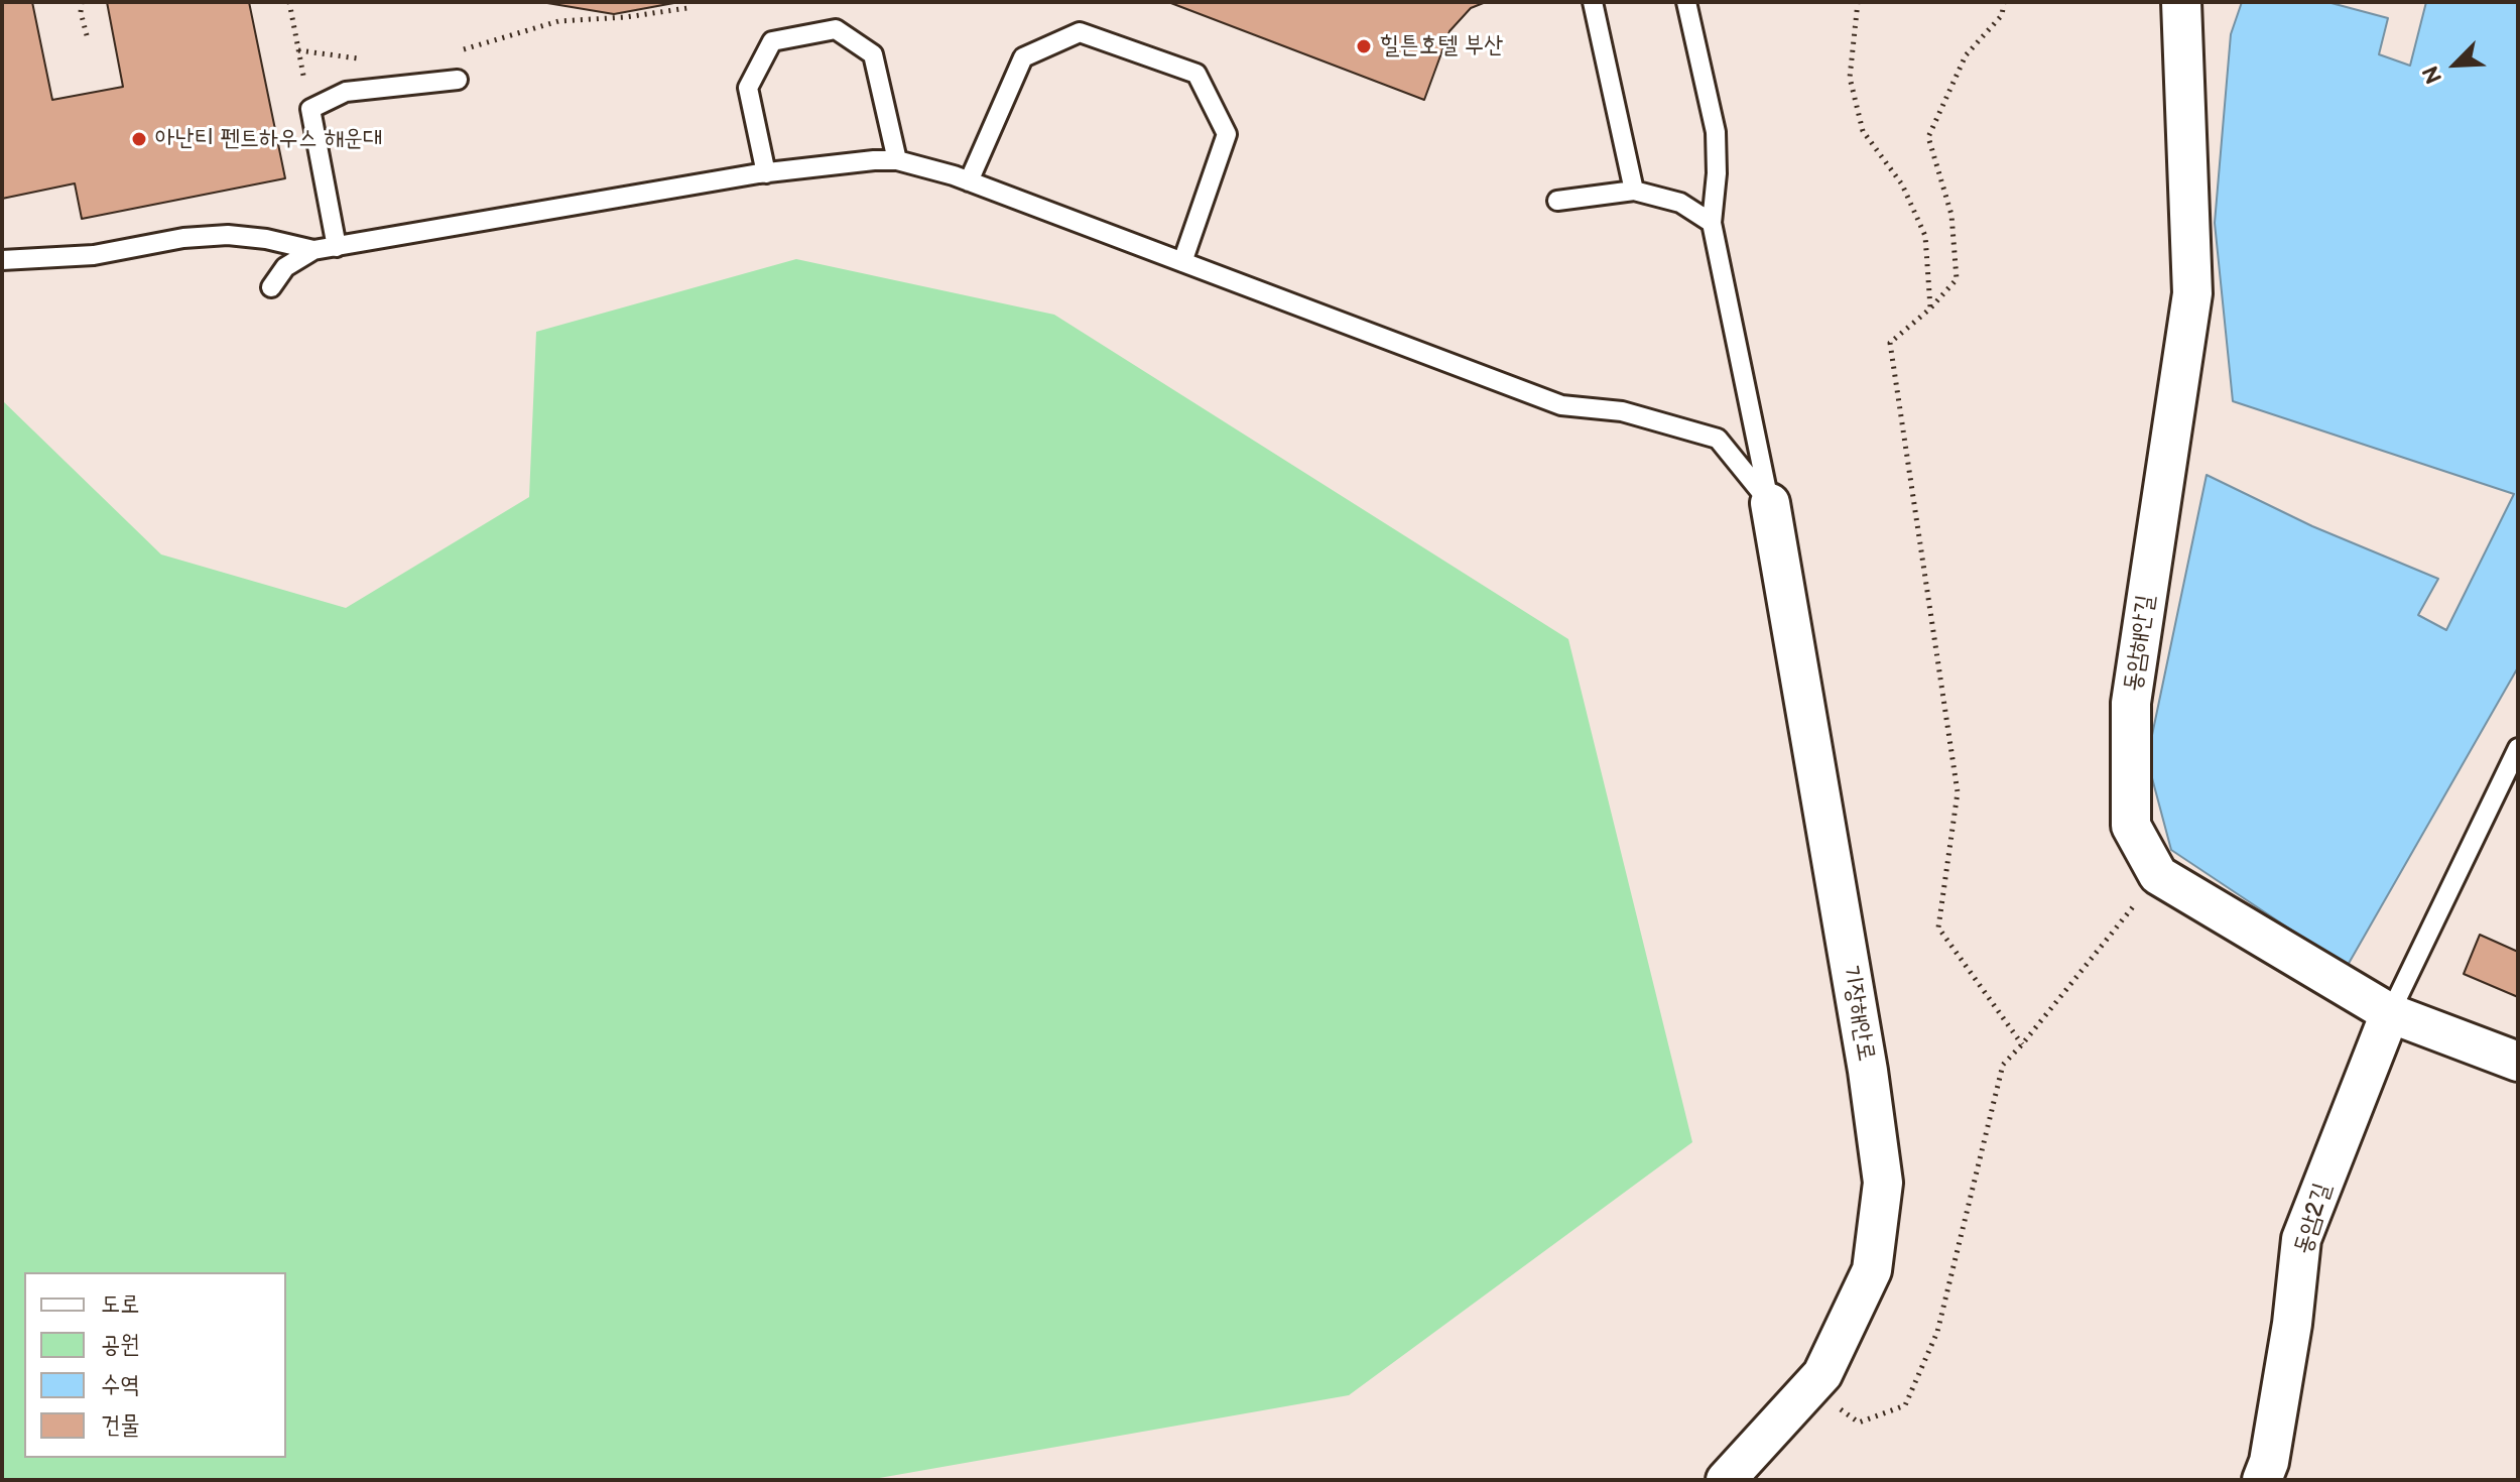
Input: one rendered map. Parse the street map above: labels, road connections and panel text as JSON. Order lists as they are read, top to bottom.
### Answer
{
  "streets": {
    "street": ["동암해안길", "기장해안로", "동암2길"]
  },
  "places": ["힐튼호텔 부산", "아난티 펜트하우스 해운대"],
  "legend": [
    "도로",
    "공원",
    "수역",
    "건물"
  ],
  "north": "bottom left"
}
